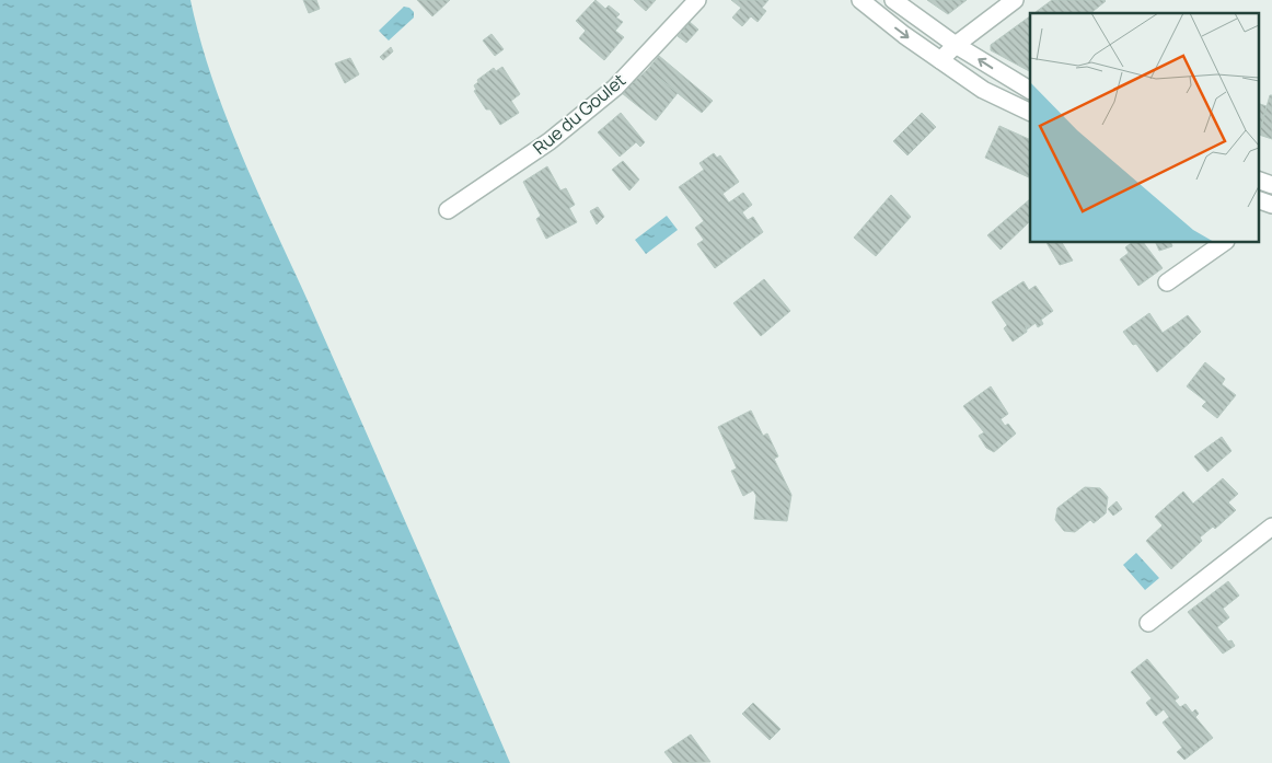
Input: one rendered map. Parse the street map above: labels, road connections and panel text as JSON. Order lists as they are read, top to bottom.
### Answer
{
  "streets": {
    "street": ["Rue du Goulet"]
  }
}
